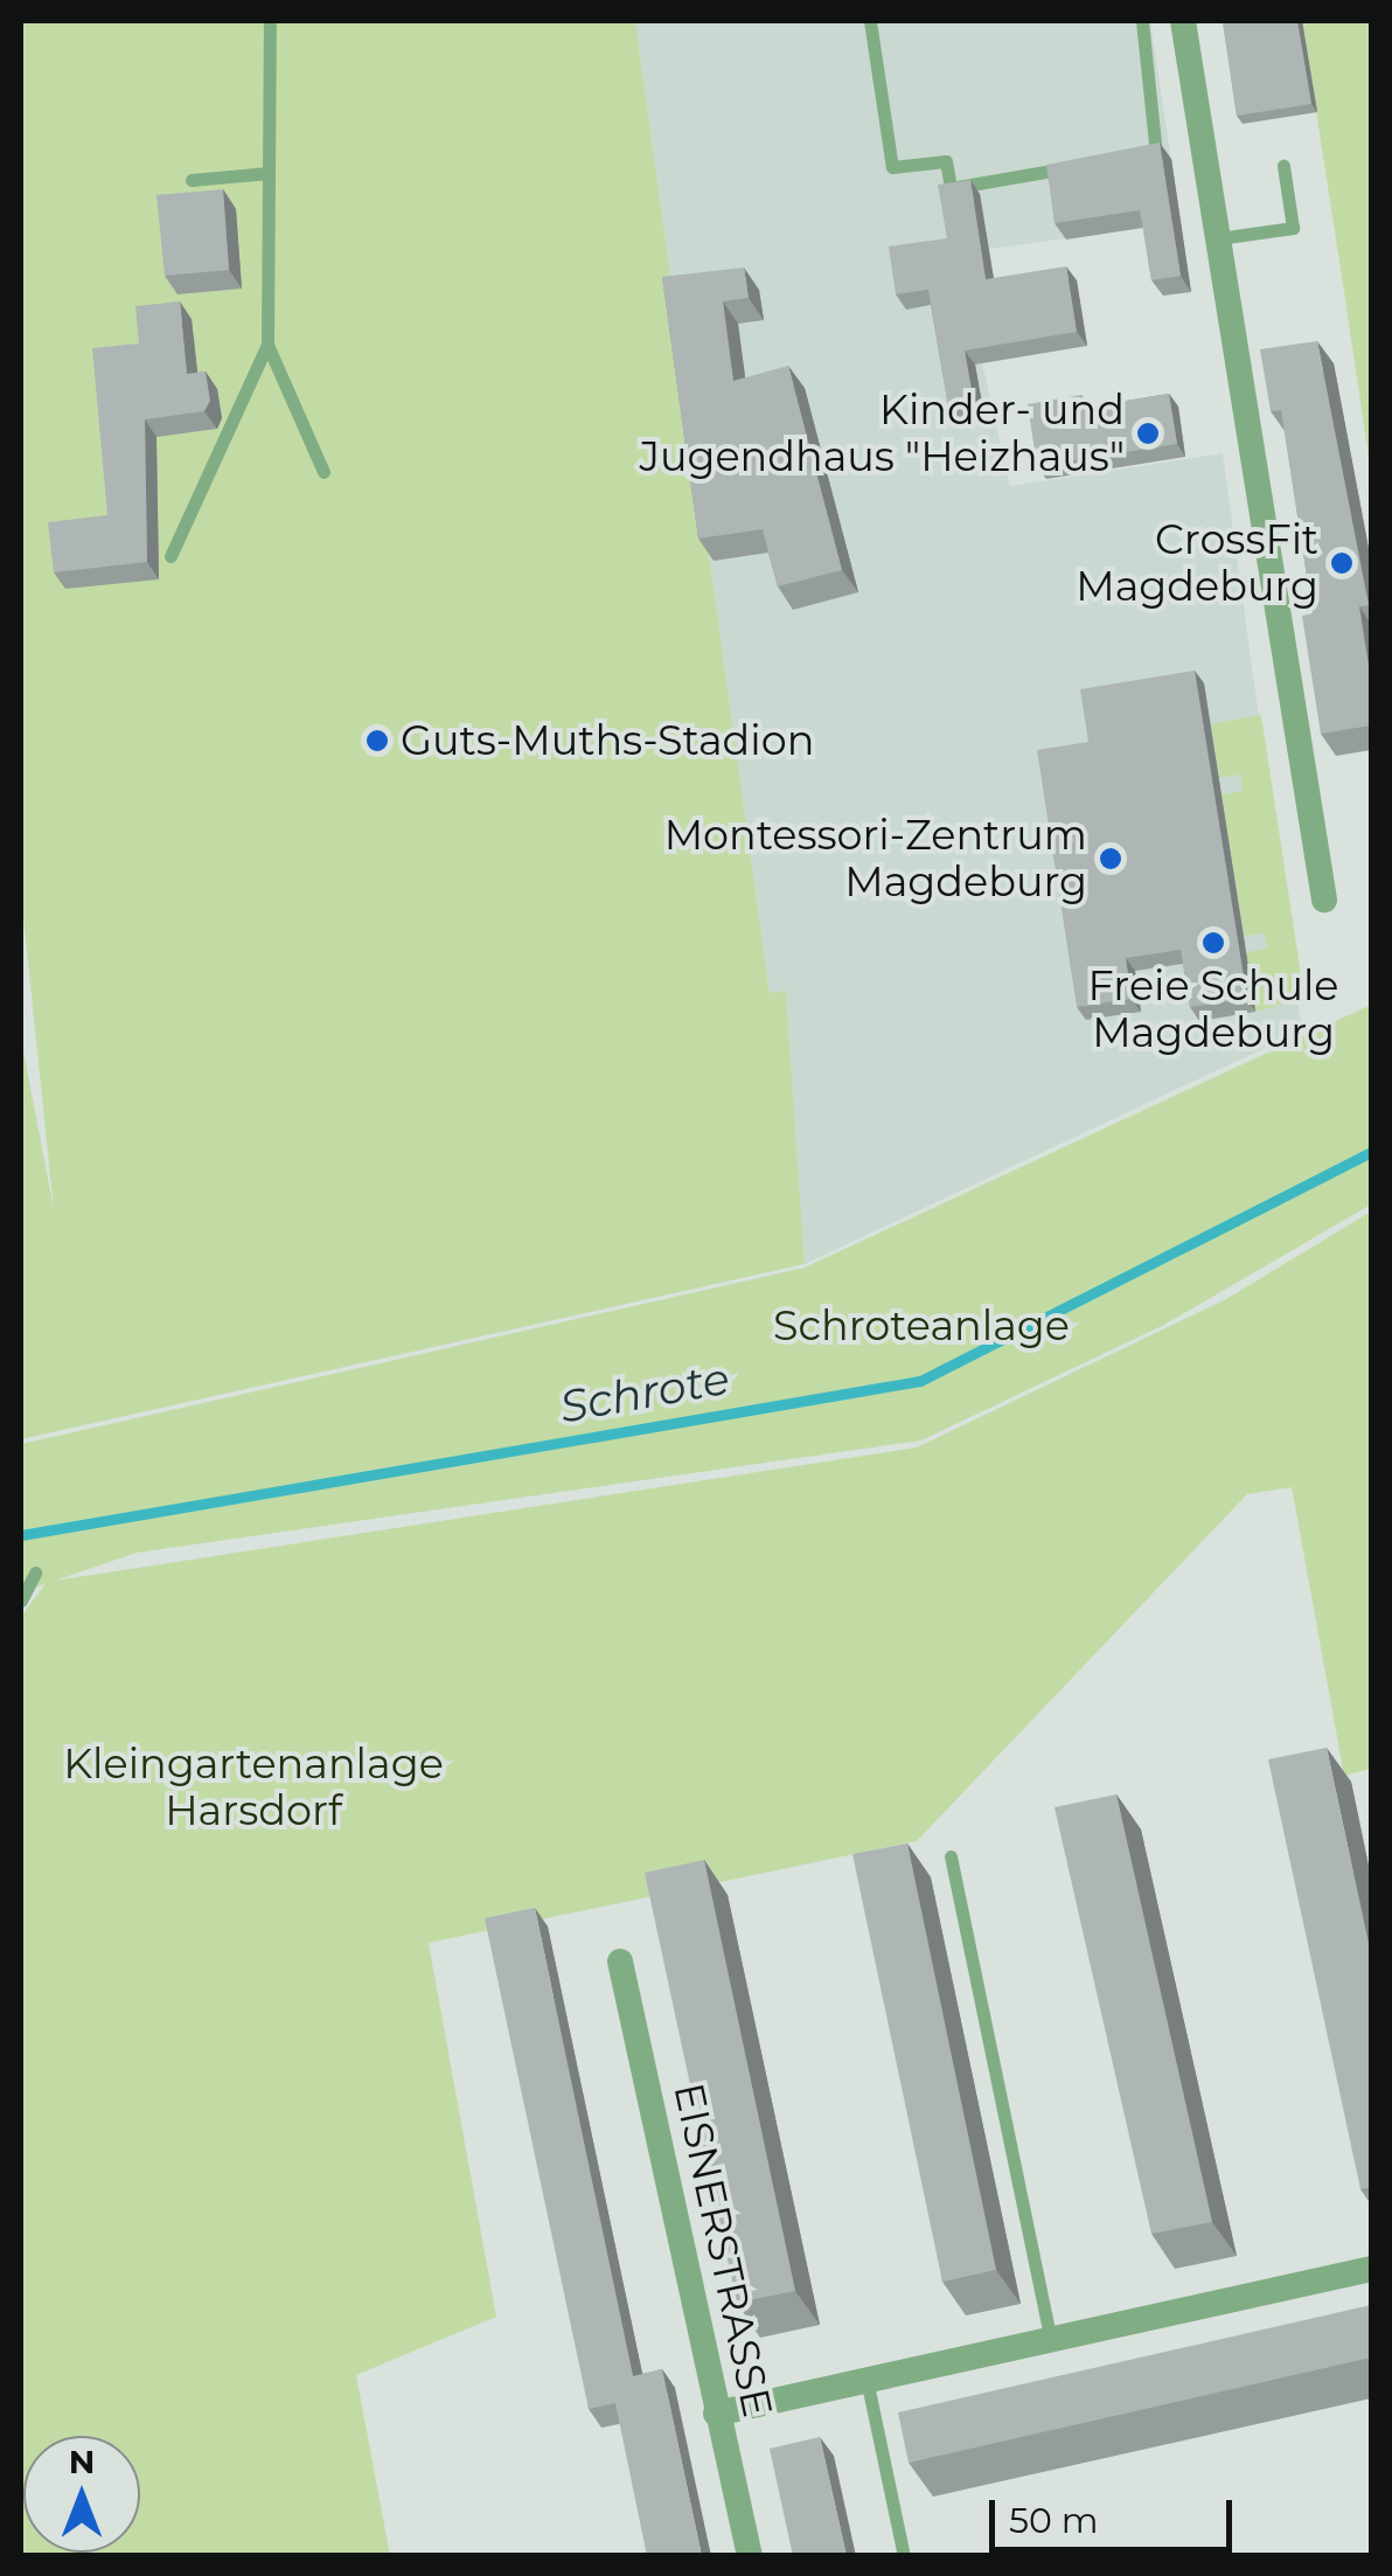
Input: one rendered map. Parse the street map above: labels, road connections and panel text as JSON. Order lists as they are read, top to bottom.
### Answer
{
  "streets": {
    "street": ["EISNERSTRASSE"]
  },
  "water": ["Schrote"],
  "parks": ["Schroteanlage", "Kleingartenanlage Harsdorf"],
  "places": [
    "Kinder- und Jugendhaus \"Heizhaus\"",
    "CrossFit Magdeburg",
    "Guts-Muths-Stadion",
    "Montessori-Zentrum Magdeburg",
    "Freie Schule Magdeburg"
  ],
  "scale_bar": "50 m",
  "north": "top"
}
